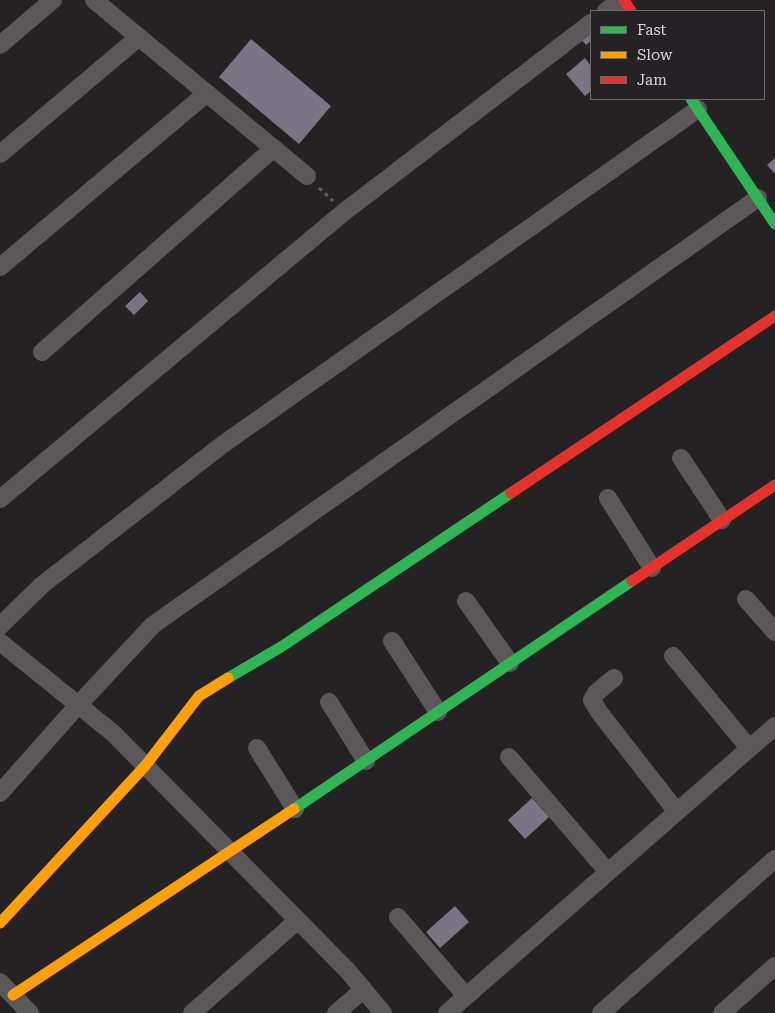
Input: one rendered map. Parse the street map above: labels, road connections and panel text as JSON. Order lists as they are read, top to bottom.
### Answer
{
  "legend": ["Fast", "Slow", "Jam"]
}
